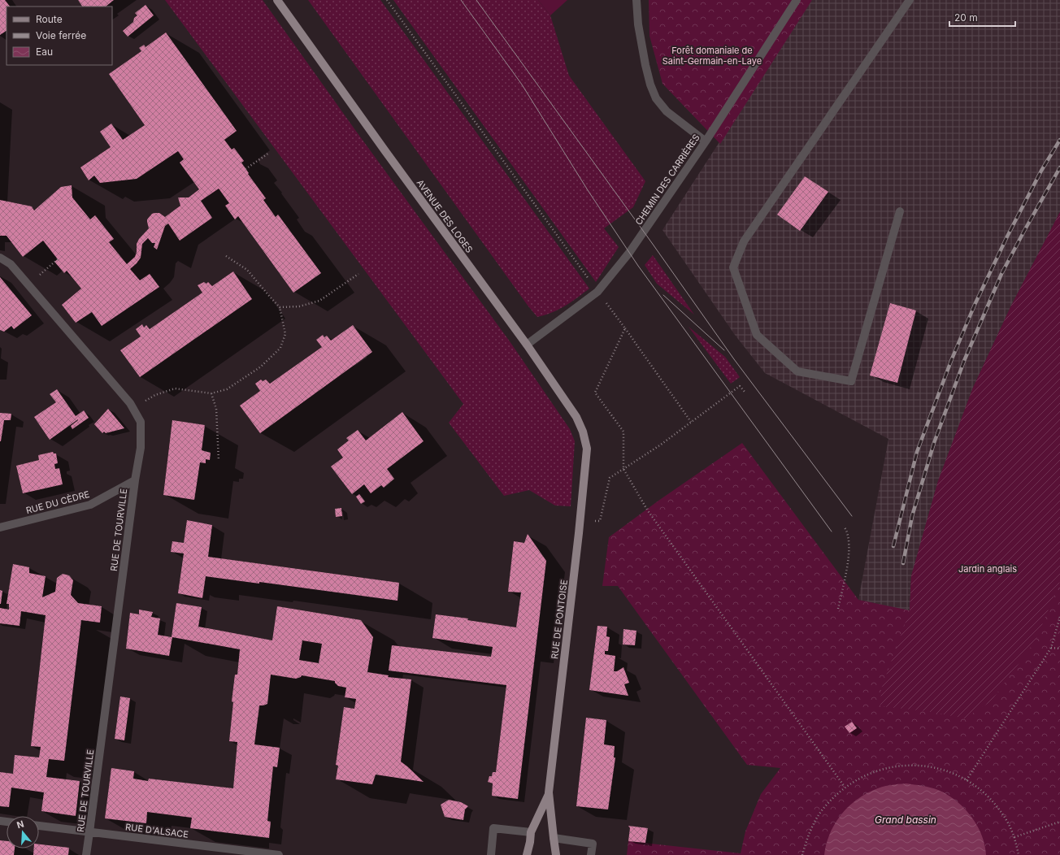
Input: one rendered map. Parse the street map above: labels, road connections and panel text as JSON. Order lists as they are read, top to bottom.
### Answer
{
  "streets": {
    "main road": ["AVENUE DES LOGES", "RUE DE PONTOISE"],
    "street": [
      "CHEMIN DES CARRIÈRES",
      "RUE DU CÈDRE",
      "RUE DE TOURVILLE",
      "RUE D'ALSACE"
    ]
  },
  "crossings": [
    ["CHEMIN DES CARRIÈRES", "AVENUE DES LOGES"],
    ["AVENUE DES LOGES", "RUE DE PONTOISE"],
    ["RUE DU CÈDRE", "RUE DE TOURVILLE"],
    ["RUE DE TOURVILLE", "RUE D'ALSACE"]
  ],
  "water": ["Grand bassin"],
  "parks": ["Forêt domaniale de Saint-Germain-en-Laye", "Jardin anglais"],
  "legend": ["Route", "Voie ferrée", "Eau"],
  "scale_bar": "20 m",
  "north": "top"
}
